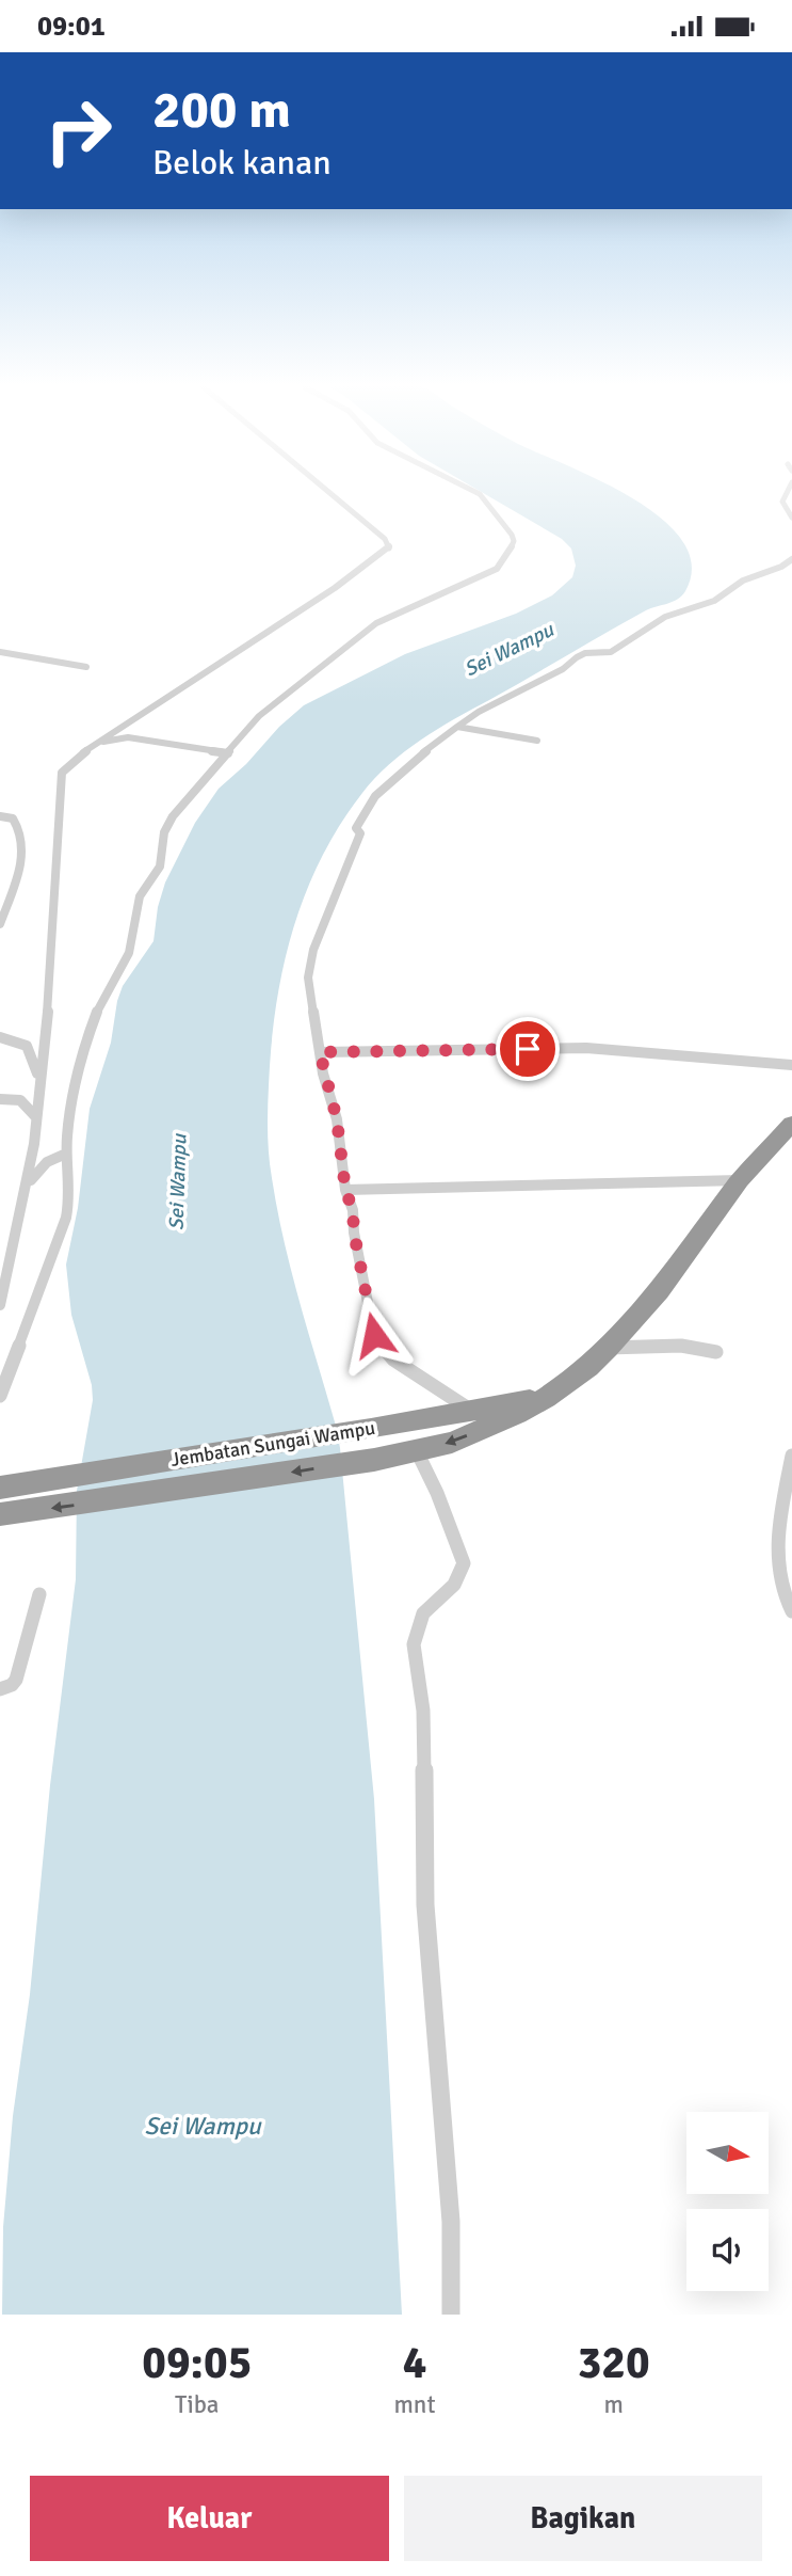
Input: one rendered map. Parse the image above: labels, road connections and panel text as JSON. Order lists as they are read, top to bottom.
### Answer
{
  "streets": {
    "highway": ["Jembatan Sungai Wampu"]
  },
  "water": ["Sei Wampu"],
  "north": "right",
  "page": {
    "status": "09:01",
    "turn": ["200 m", "Belok kanan"],
    "eta": [
      "09:05",
      "Tiba",
      "4",
      "mnt",
      "320",
      "m"
    ],
    "buttons": ["Keluar", "Bagikan"]
  }
}
